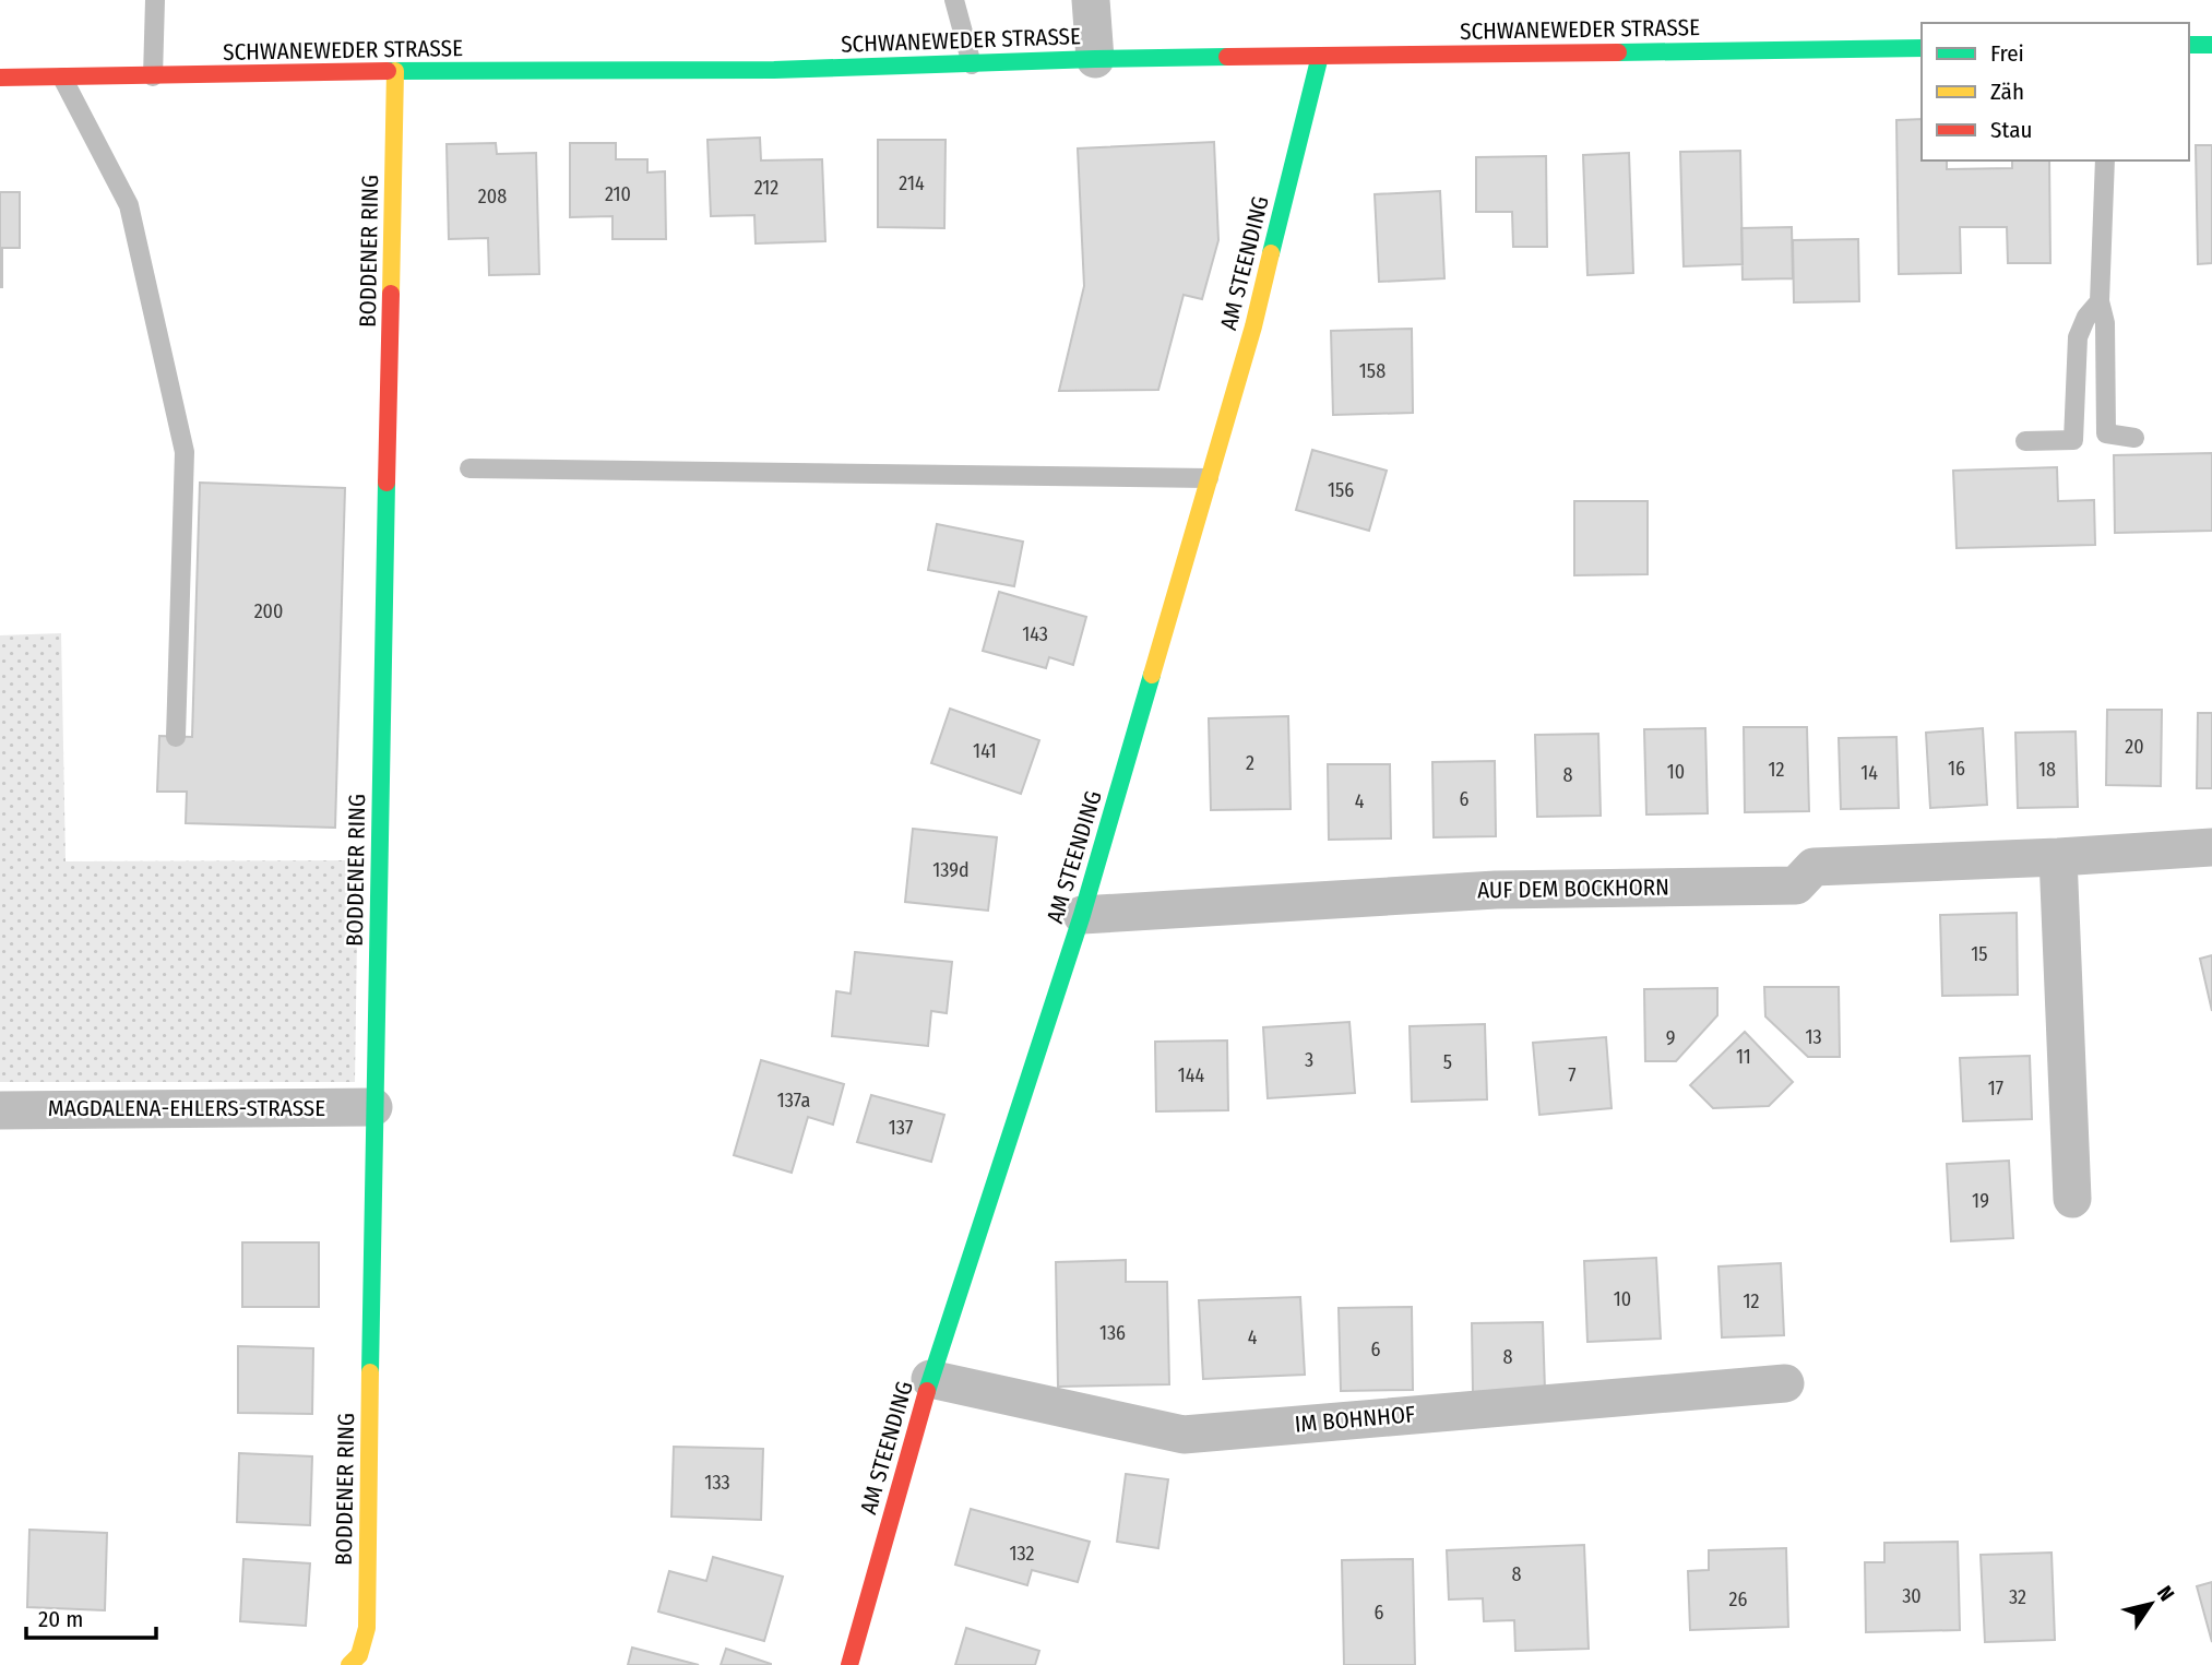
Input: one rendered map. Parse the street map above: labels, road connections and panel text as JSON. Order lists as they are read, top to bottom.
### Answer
{
  "streets": {
    "street": [
      "SCHWANEWEDER STRASSE",
      "BODDENER RING",
      "AM STEENDING",
      "AUF DEM BOCKHORN",
      "MAGDALENA-EHLERS-STRASSE",
      "IM BOHNHOF"
    ]
  },
  "crossings": [
    ["SCHWANEWEDER STRASSE", "BODDENER RING"],
    ["SCHWANEWEDER STRASSE", "AM STEENDING"],
    ["BODDENER RING", "MAGDALENA-EHLERS-STRASSE"],
    ["AM STEENDING", "AUF DEM BOCKHORN"],
    ["AM STEENDING", "IM BOHNHOF"]
  ],
  "house_numbers": [
    "214",
    "212",
    "210",
    "208",
    "158",
    "156",
    "200",
    "143",
    "20",
    "141",
    "2",
    "16",
    "12",
    "18",
    "10",
    "14",
    "8",
    "6",
    "4",
    "139d",
    "15",
    "13",
    "9",
    "11",
    "3",
    "5",
    "144",
    "7",
    "17",
    "137a",
    "137",
    "19",
    "10",
    "12",
    "136",
    "4",
    "6",
    "8",
    "133",
    "132",
    "8",
    "30",
    "32",
    "26",
    "6"
  ],
  "legend": ["Frei", "Zäh", "Stau"],
  "scale_bar": "20 m",
  "north": "top right"
}
